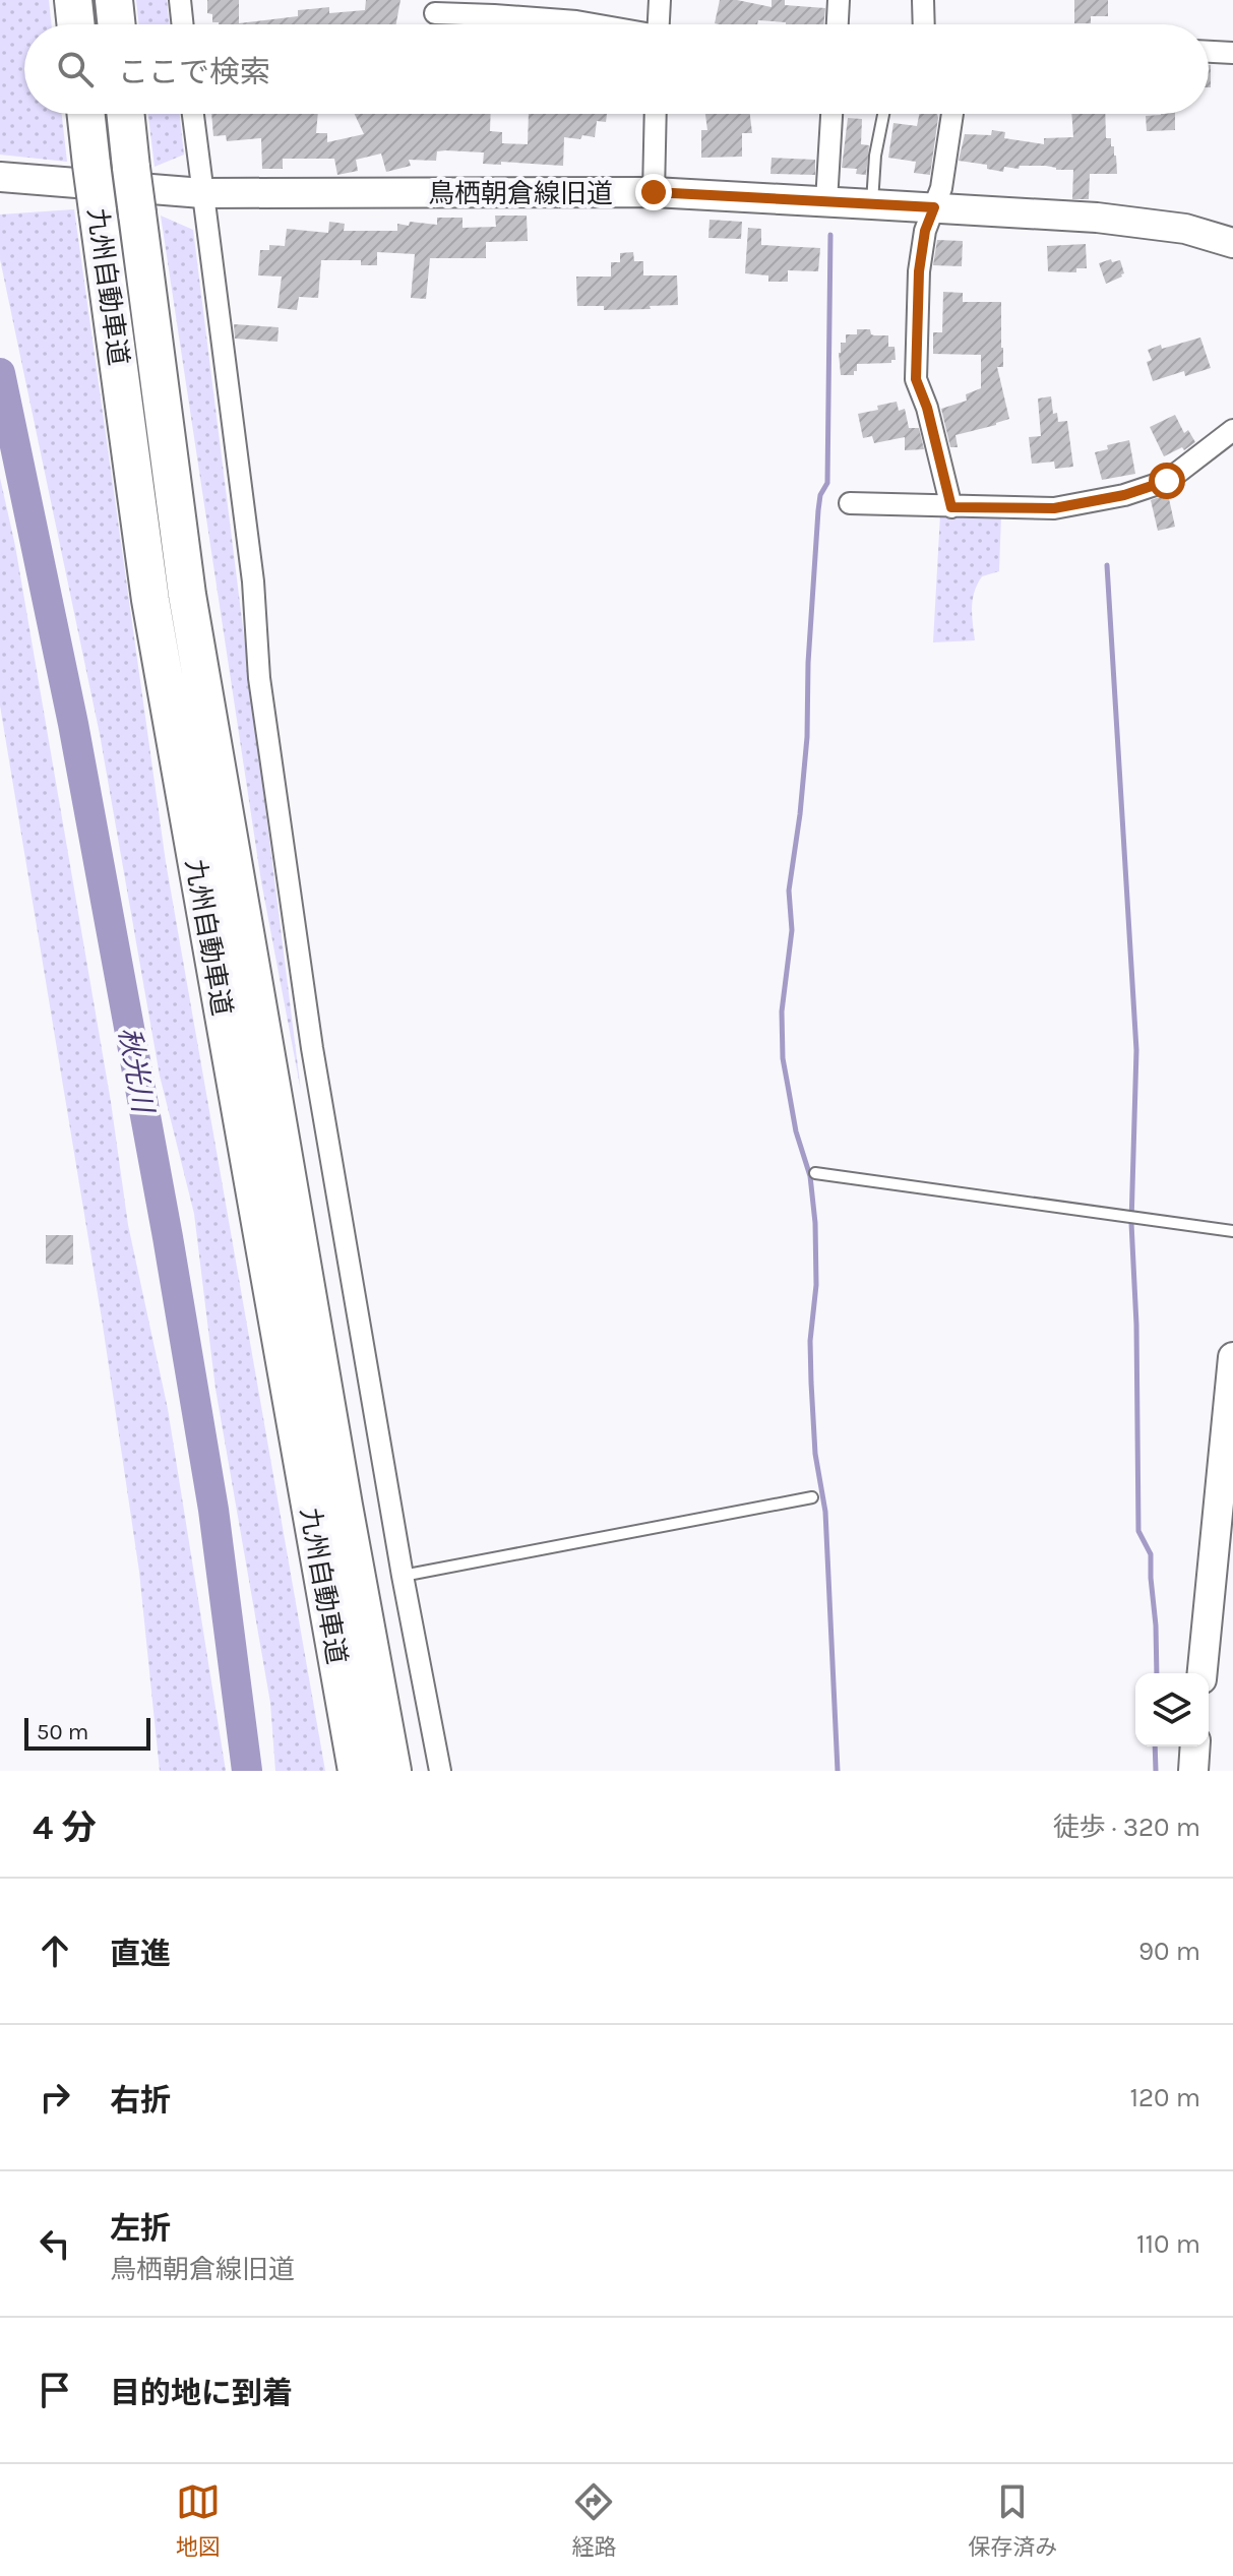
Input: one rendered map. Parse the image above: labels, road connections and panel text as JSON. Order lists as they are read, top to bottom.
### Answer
{
  "streets": {
    "highway": ["九州自動車道"],
    "street": ["鳥栖朝倉線旧道"]
  },
  "water": ["秋光川"],
  "scale_bar": "50 m",
  "page": {
    "search": "ここで検索",
    "scale": "50 m",
    "heading": ["4 分", "徒歩 · 320 m"],
    "list": [
      ["直進", "90 m"],
      ["右折", "120 m"],
      ["左折", "鳥栖朝倉線旧道", "110 m"],
      "目的地に到着"
    ],
    "nav": ["地図", "経路", "保存済み"]
  }
}
